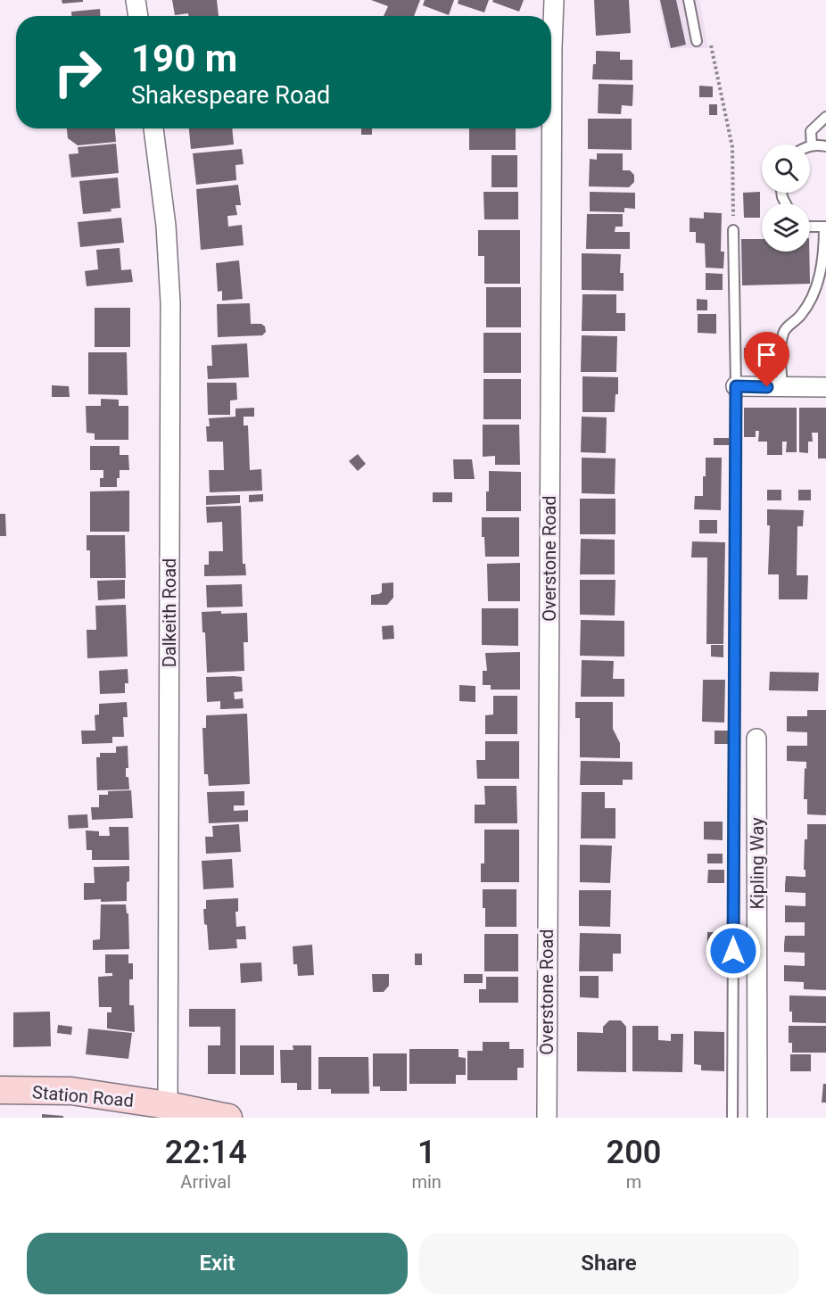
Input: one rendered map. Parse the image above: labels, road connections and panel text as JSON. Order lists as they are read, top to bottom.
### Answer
{
  "streets": {
    "main road": ["Station Road"],
    "street": ["Overstone Road", "Dalkeith Road", "Kipling Way"]
  },
  "crossings": [
    ["Dalkeith Road", "Station Road"]
  ],
  "page": {
    "turn": ["190 m", "Shakespeare Road"],
    "eta": [
      "22:14",
      "Arrival",
      "1",
      "min",
      "200",
      "m"
    ],
    "buttons": ["Exit", "Share"]
  }
}
